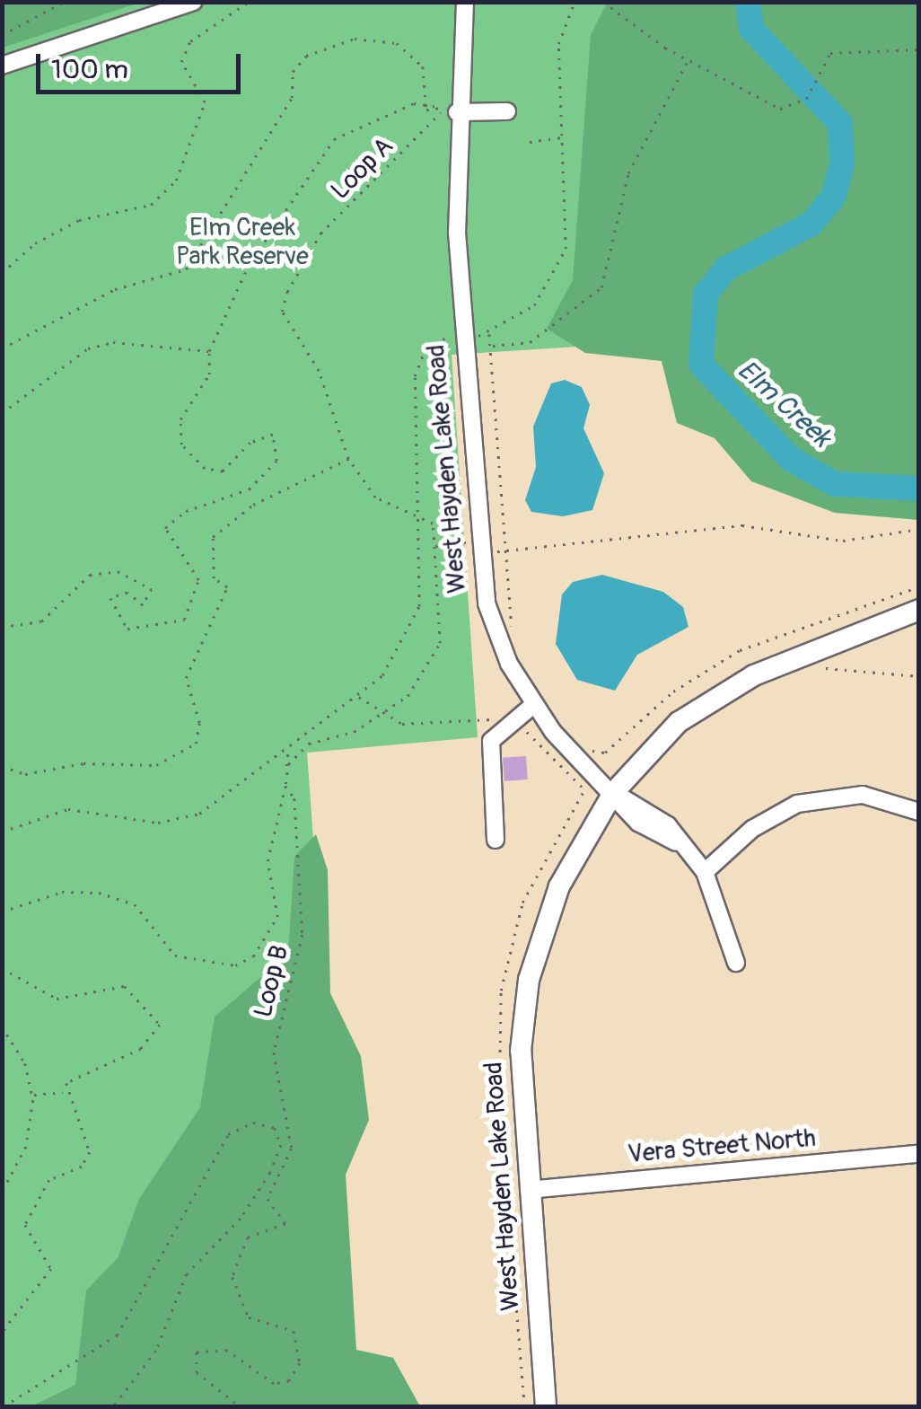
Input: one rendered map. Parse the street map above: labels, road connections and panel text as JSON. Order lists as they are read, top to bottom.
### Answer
{
  "streets": {
    "main road": ["West Hayden Lake Road"],
    "street": ["Vera Street North"],
    "path": ["Loop A", "Loop B"]
  },
  "crossings": [
    ["Loop A", "West Hayden Lake Road"],
    ["West Hayden Lake Road", "Vera Street North"]
  ],
  "water": ["Elm Creek"],
  "parks": ["Elm Creek Park Reserve"],
  "scale_bar": "100 m"
}
